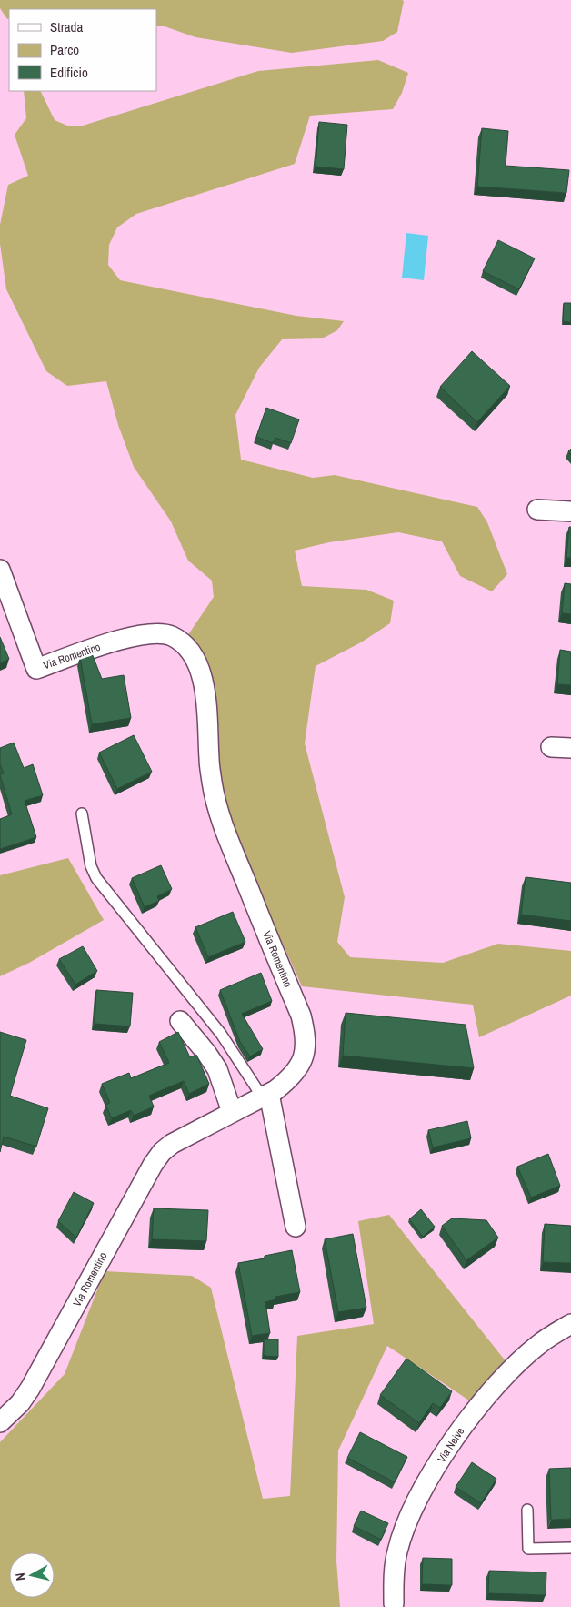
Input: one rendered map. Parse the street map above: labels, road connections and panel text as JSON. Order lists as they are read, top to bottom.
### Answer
{
  "streets": {
    "street": ["Via Romentino", "Via Neive"]
  },
  "legend": ["Strada", "Parco", "Edificio"],
  "north": "left"
}
